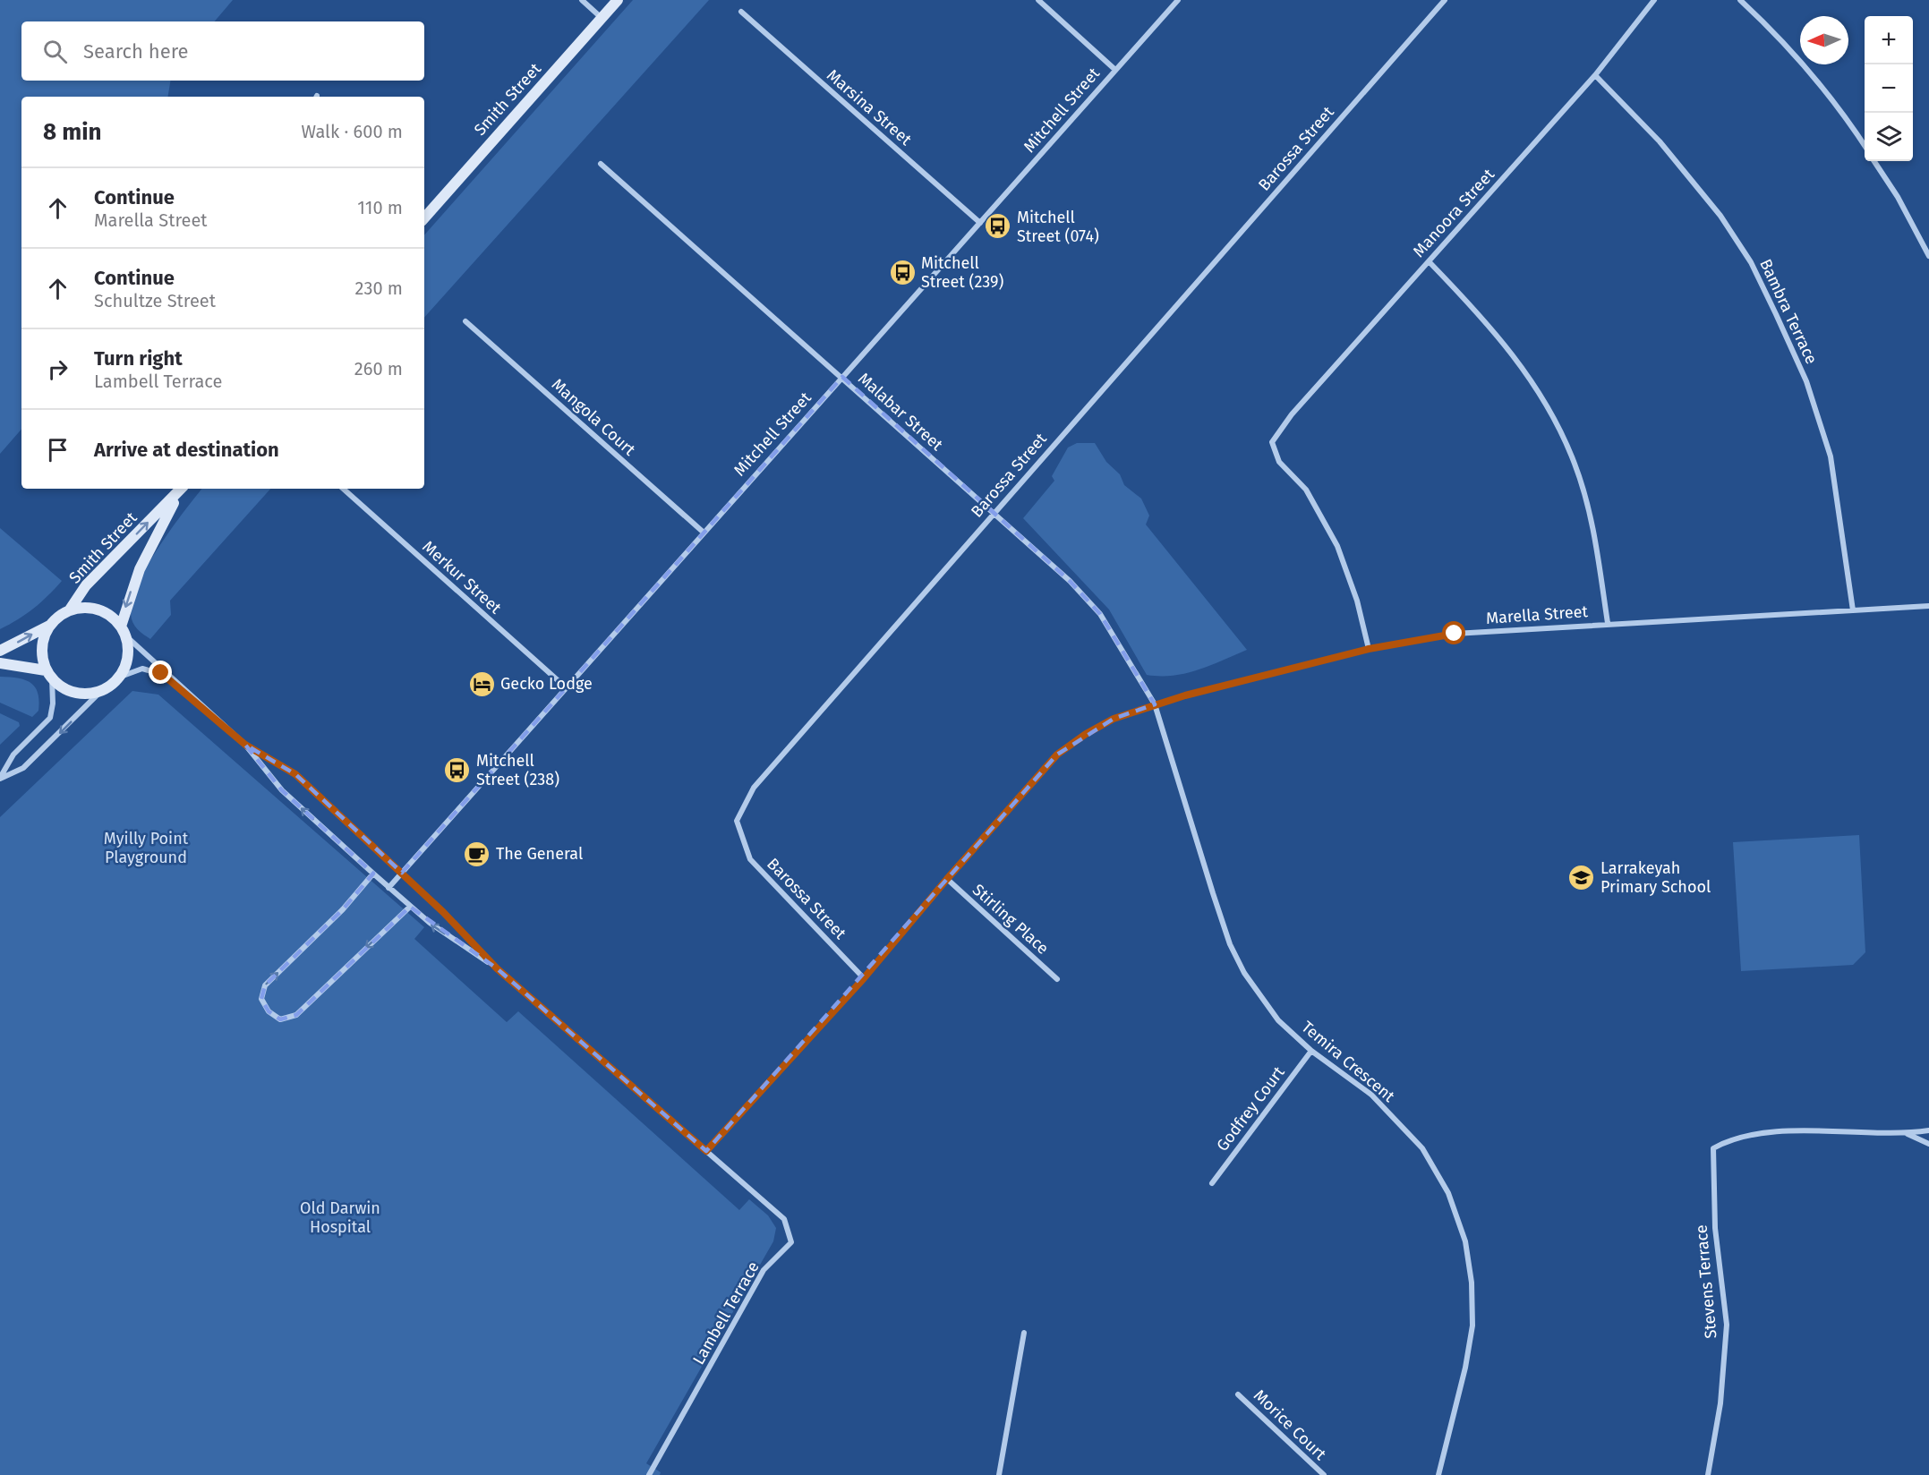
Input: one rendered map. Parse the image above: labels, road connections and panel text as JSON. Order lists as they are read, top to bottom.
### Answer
{
  "streets": {
    "street": [
      "Smith Street",
      "Marsina Street",
      "Mitchell Street",
      "Barossa Street",
      "Manoora Street",
      "Bambra Terrace",
      "Malabar Street",
      "Mangola Court",
      "Merkur Street",
      "Marella Street",
      "Stirling Place",
      "Temira Crescent",
      "Godfrey Court",
      "Stevens Terrace",
      "Lambell Terrace",
      "Morice Court"
    ]
  },
  "crossings": [
    ["Smith Street", "Lambell Terrace"],
    ["Marsina Street", "Mitchell Street"],
    ["Mitchell Street", "Malabar Street"],
    ["Mitchell Street", "Mangola Court"],
    ["Mitchell Street", "Merkur Street"],
    ["Mitchell Street", "Lambell Terrace"],
    ["Barossa Street", "Malabar Street"],
    ["Barossa Street", "Marella Street"],
    ["Manoora Street", "Bambra Terrace"],
    ["Manoora Street", "Marella Street"],
    ["Bambra Terrace", "Marella Street"],
    ["Malabar Street", "Marella Street"],
    ["Malabar Street", "Temira Crescent"],
    ["Marella Street", "Stirling Place"],
    ["Marella Street", "Temira Crescent"],
    ["Marella Street", "Lambell Terrace"],
    ["Temira Crescent", "Godfrey Court"]
  ],
  "parks": ["Myilly Point Playground", "Old Darwin Hospital"],
  "places": {
    "bus stop": ["Mitchell Street (074)", "Mitchell Street (239)", "Mitchell Street (238)"],
    "hotel": ["Gecko Lodge"],
    "cafe": ["The General"],
    "school or university": ["Larrakeyah Primary School"]
  },
  "north": "left",
  "page": {
    "map_buttons": ["+", "−"],
    "search": "Search here",
    "heading": ["8 min", "Walk · 600 m"],
    "list": [
      ["Continue", "Marella Street", "110 m"],
      ["Continue", "Schultze Street", "230 m"],
      ["Turn right", "Lambell Terrace", "260 m"],
      "Arrive at destination"
    ]
  }
}
